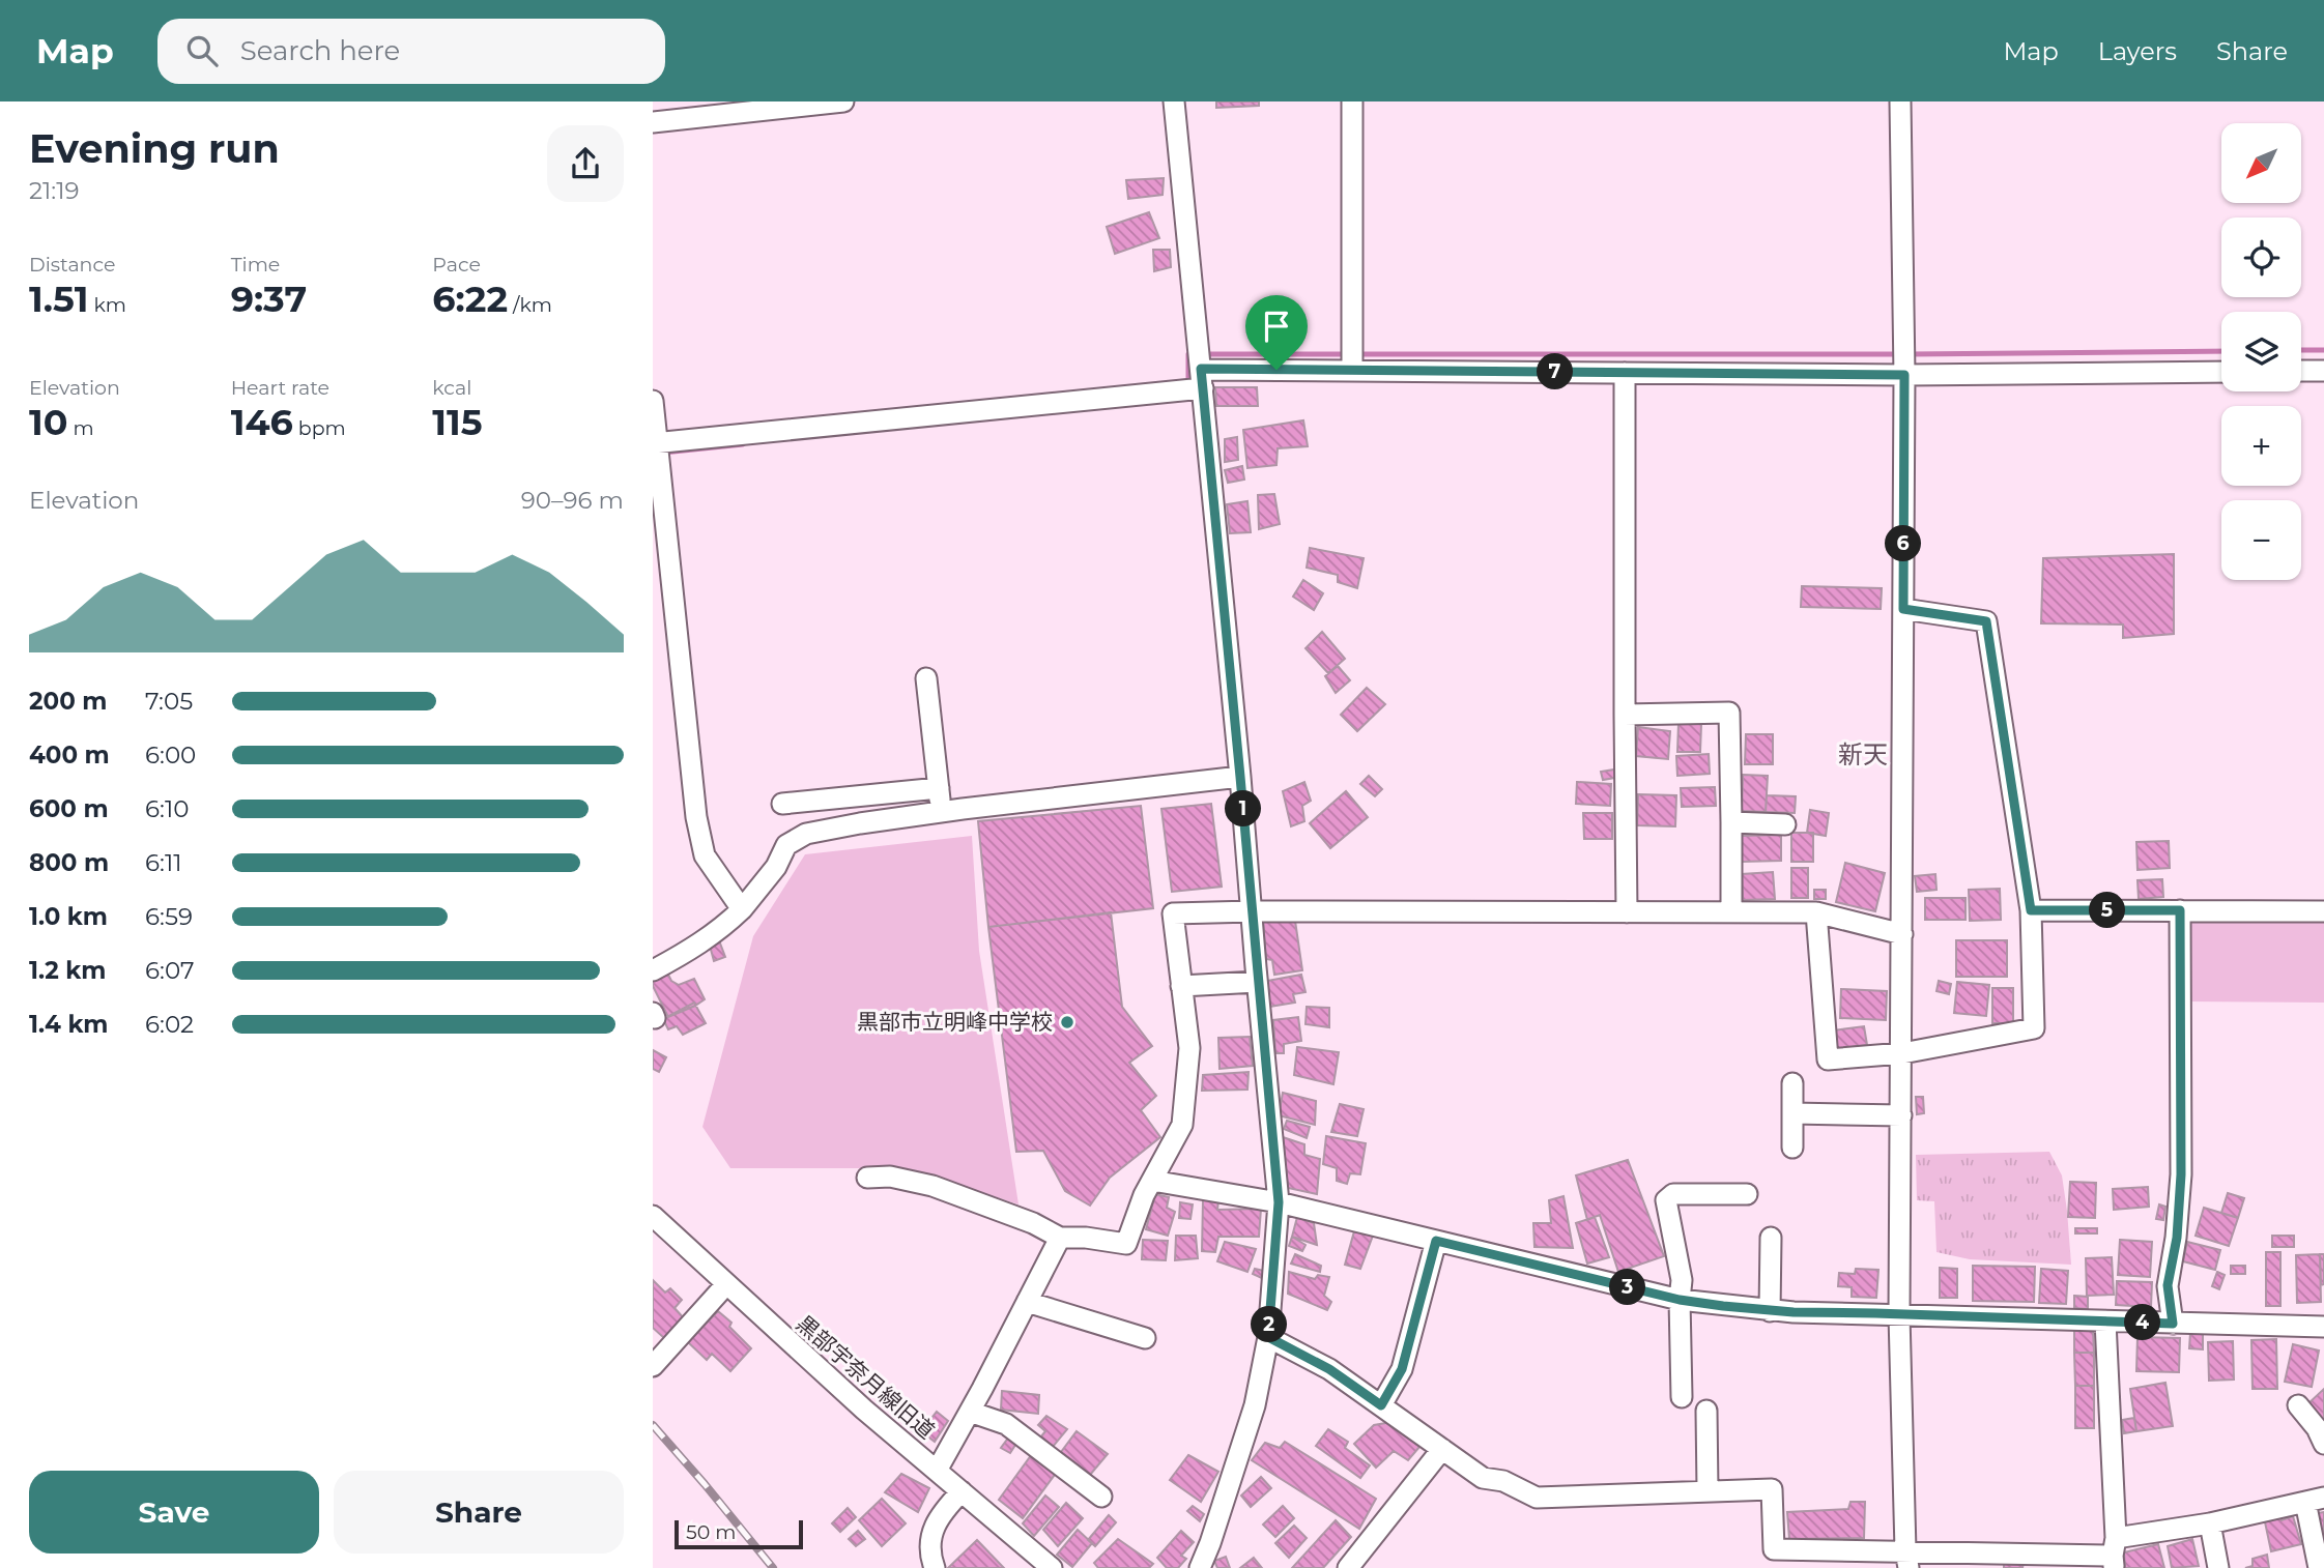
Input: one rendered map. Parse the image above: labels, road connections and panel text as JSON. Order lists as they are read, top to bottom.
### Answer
{
  "streets": {
    "street": ["黒部宇奈月線旧道"]
  },
  "districts": ["新天"],
  "places": ["黒部市立明峰中学校"],
  "scale_bar": "50 m",
  "north": "bottom left",
  "page": {
    "header": "Map",
    "search": "Search here",
    "nav": ["Map", "Layers", "Share"],
    "heading": ["Evening run", "21:19"],
    "map_buttons": ["+", "−"],
    "stats": [
      ["Distance", "1.51 km"],
      ["Time", "9:37"],
      ["Pace", "6:22 /km"],
      ["Elevation", "10 m"],
      ["Heart rate", "146 bpm"],
      ["kcal", "115"]
    ],
    "pins": [
      "7",
      "6",
      "1",
      "5",
      "3",
      "4",
      "2"
    ],
    "chart": ["Elevation", "90–96 m"],
    "list": [
      {
        "name": "200 m",
        "note": "7:05"
      },
      {
        "name": "400 m",
        "note": "6:00"
      },
      {
        "name": "600 m",
        "note": "6:10"
      },
      {
        "name": "800 m",
        "note": "6:11"
      },
      {
        "name": "1.0 km",
        "note": "6:59"
      },
      {
        "name": "1.2 km",
        "note": "6:07"
      },
      {
        "name": "1.4 km",
        "note": "6:02"
      }
    ],
    "buttons": ["Save", "Share"],
    "scale": "50 m"
  }
}
